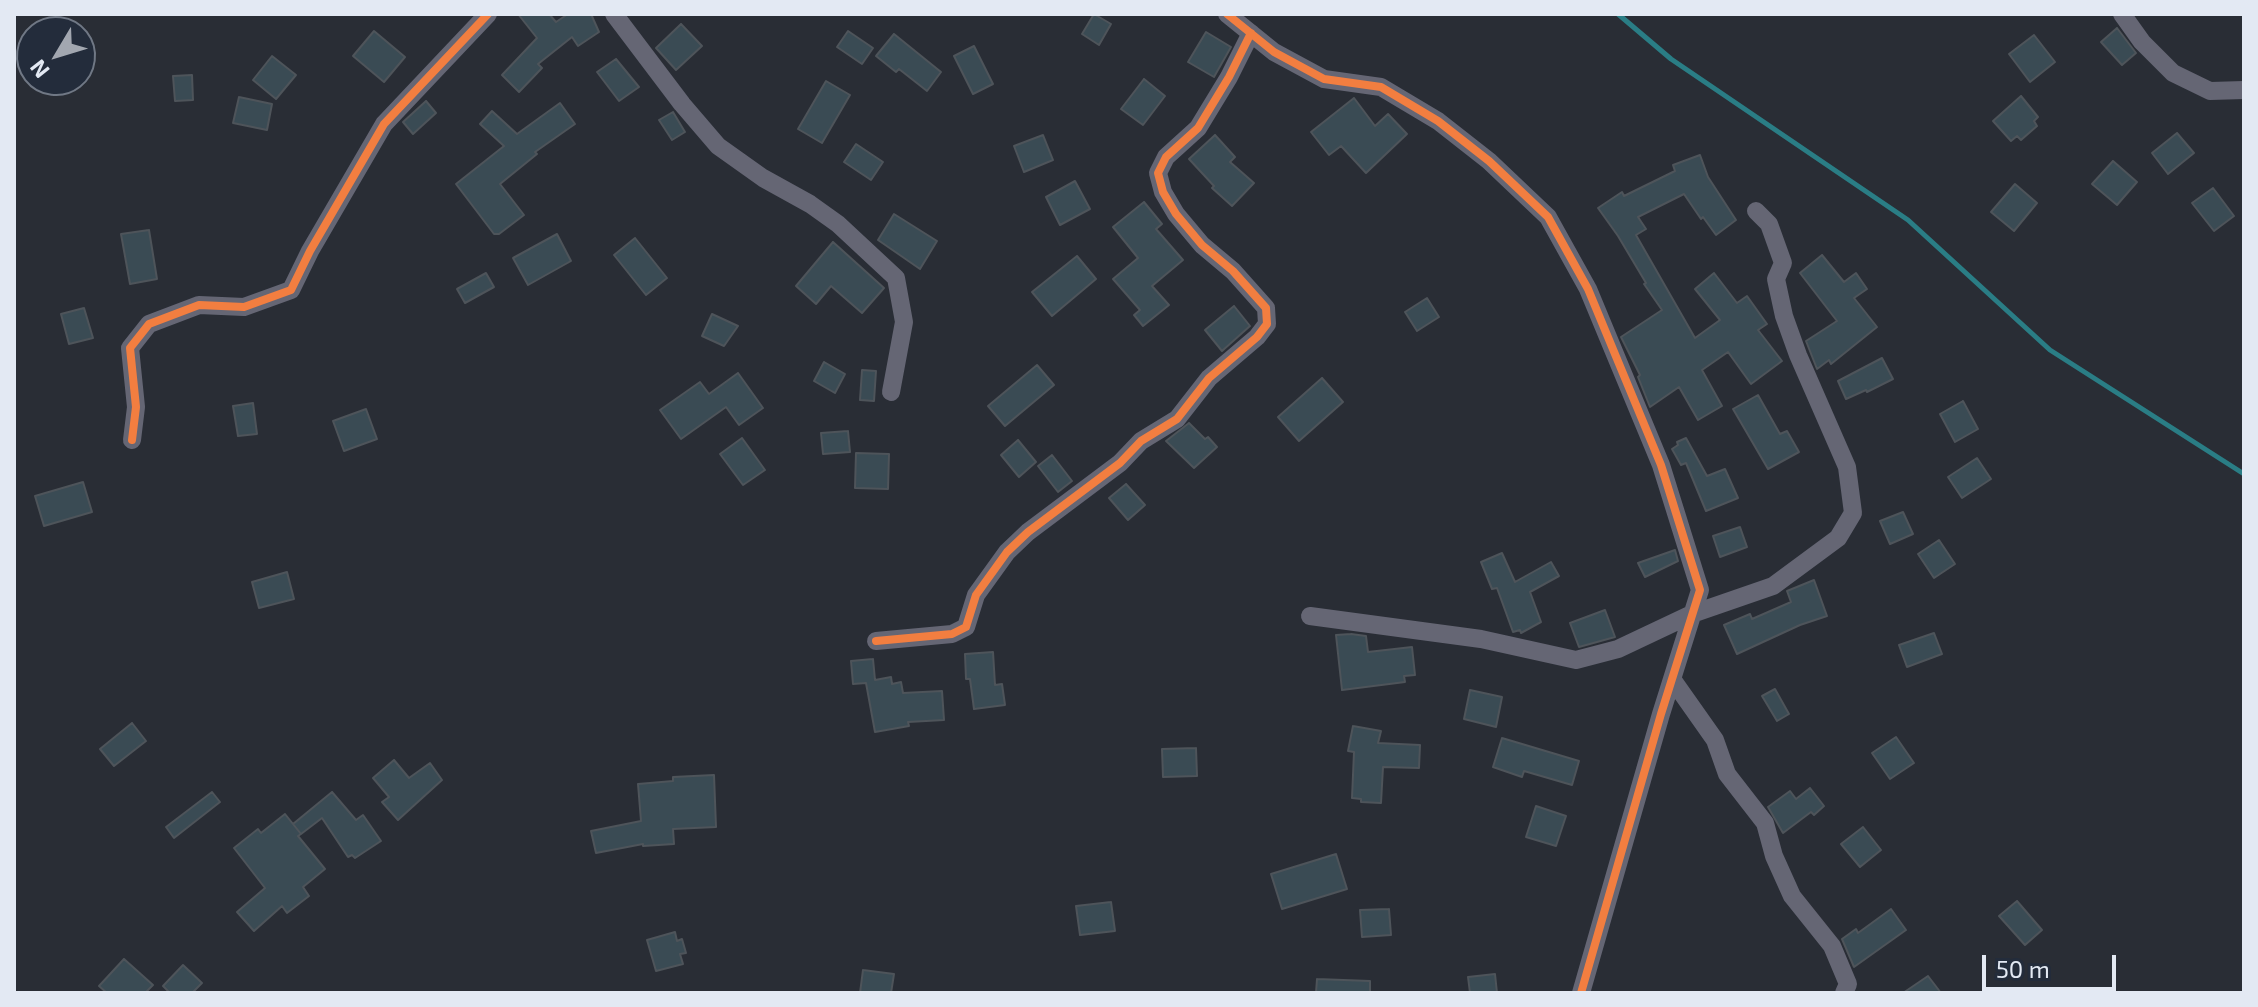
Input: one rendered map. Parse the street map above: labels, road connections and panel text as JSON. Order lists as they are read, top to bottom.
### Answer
{
  "scale_bar": "50 m",
  "north": "bottom left"
}
